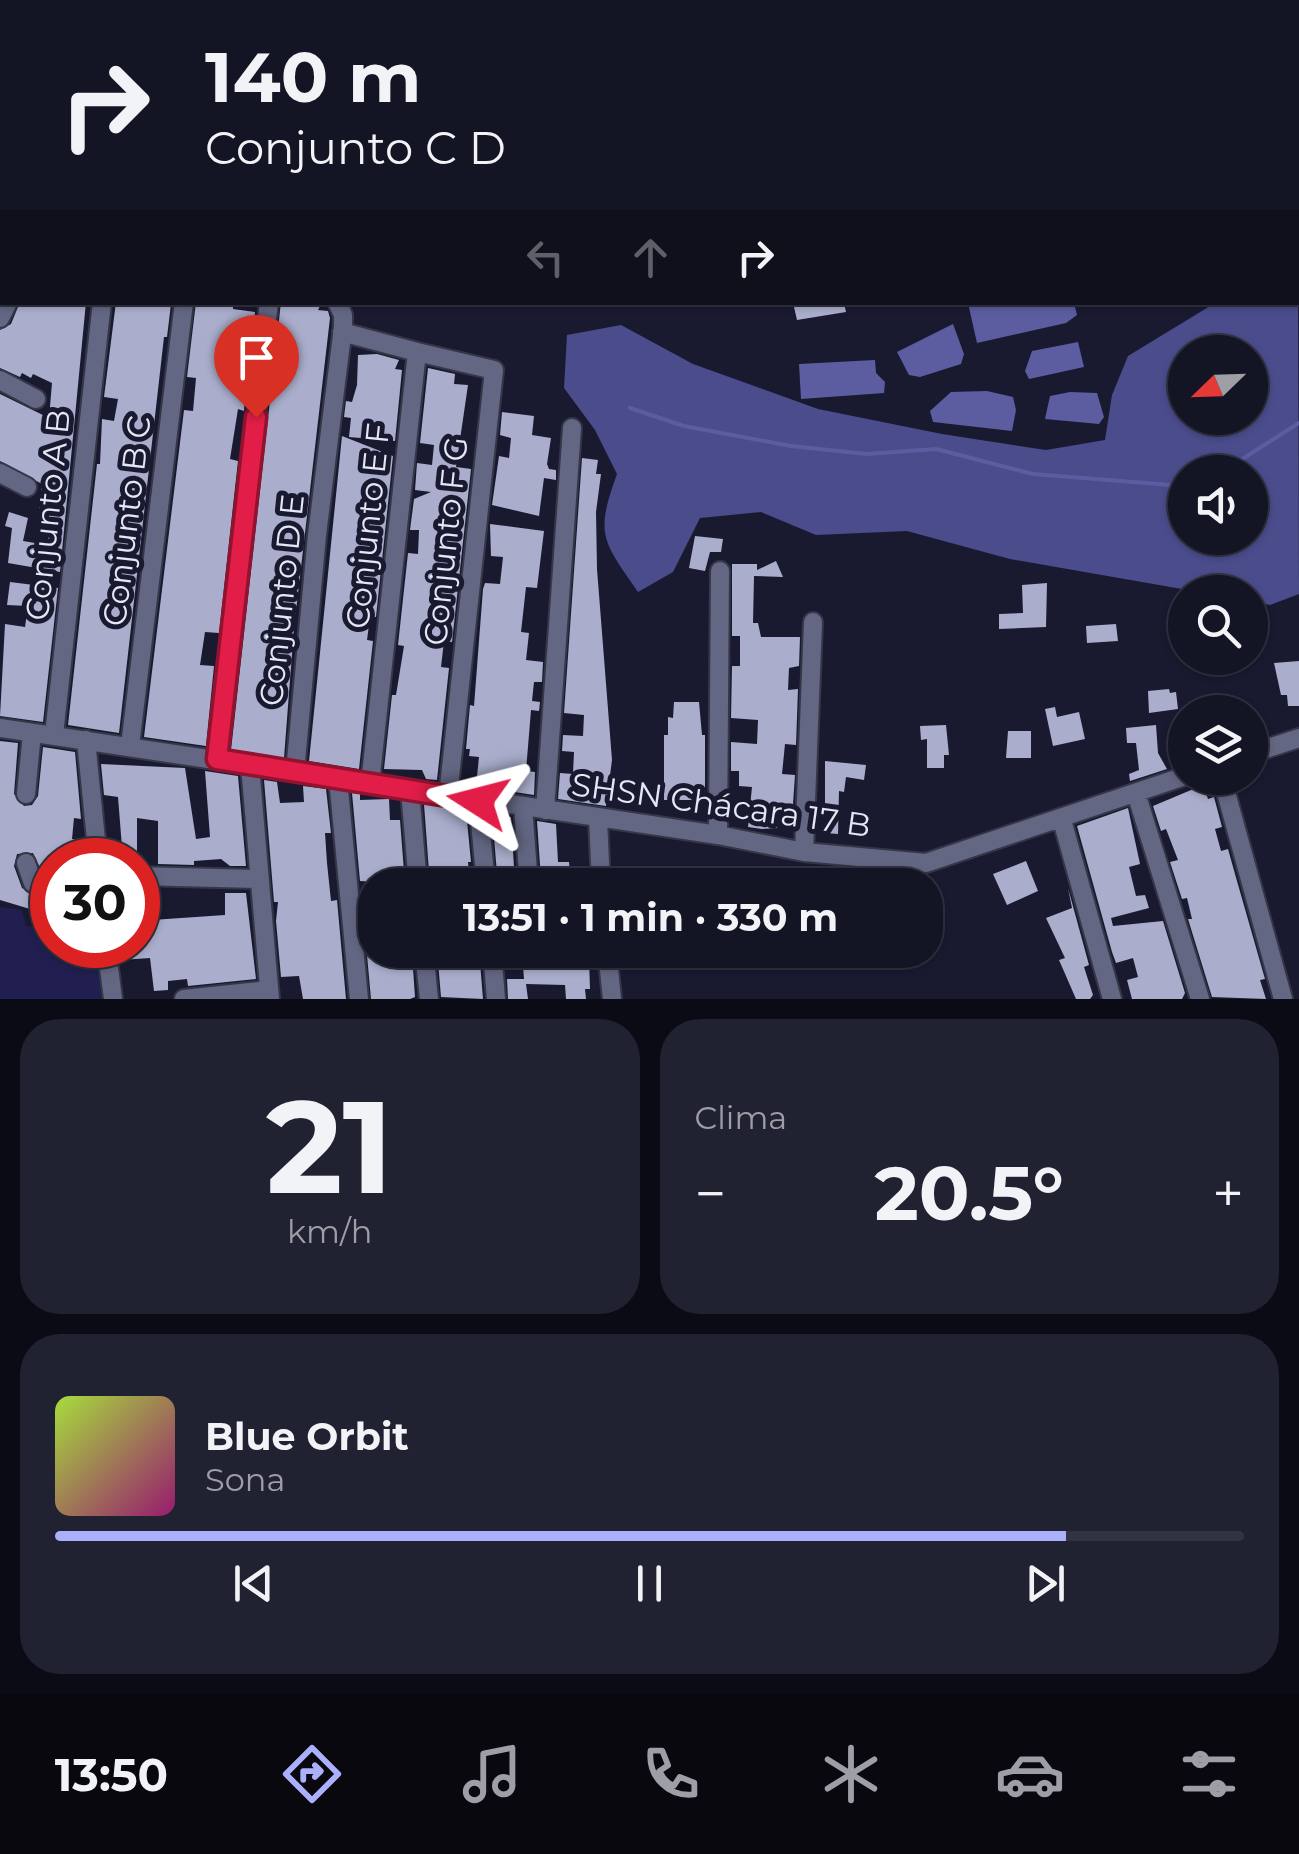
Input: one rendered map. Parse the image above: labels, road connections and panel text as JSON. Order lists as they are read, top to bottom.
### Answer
{
  "streets": {
    "street": [
      "Conjunto A B",
      "Conjunto B C",
      "Conjunto E F",
      "Conjunto F G",
      "Conjunto D E",
      "SHSN Chácara 17 B"
    ]
  },
  "crossings": [
    ["Conjunto A B", "SHSN Chácara 17 B"],
    ["Conjunto B C", "SHSN Chácara 17 B"],
    ["Conjunto E F", "Conjunto F G"],
    ["Conjunto E F", "SHSN Chácara 17 B"],
    ["Conjunto F G", "SHSN Chácara 17 B"],
    ["Conjunto D E", "SHSN Chácara 17 B"]
  ],
  "north": "bottom left",
  "page": {
    "turn": ["140 m", "Conjunto C D"],
    "limit": "30",
    "trip": "13:51 · 1 min · 330 m",
    "tile": [
      ["21", "km/h"],
      "Clima"
    ],
    "heat": ["−", "20.5°", "+"],
    "song": ["Blue Orbit", "Sona"],
    "tabs": "13:50"
  }
}
